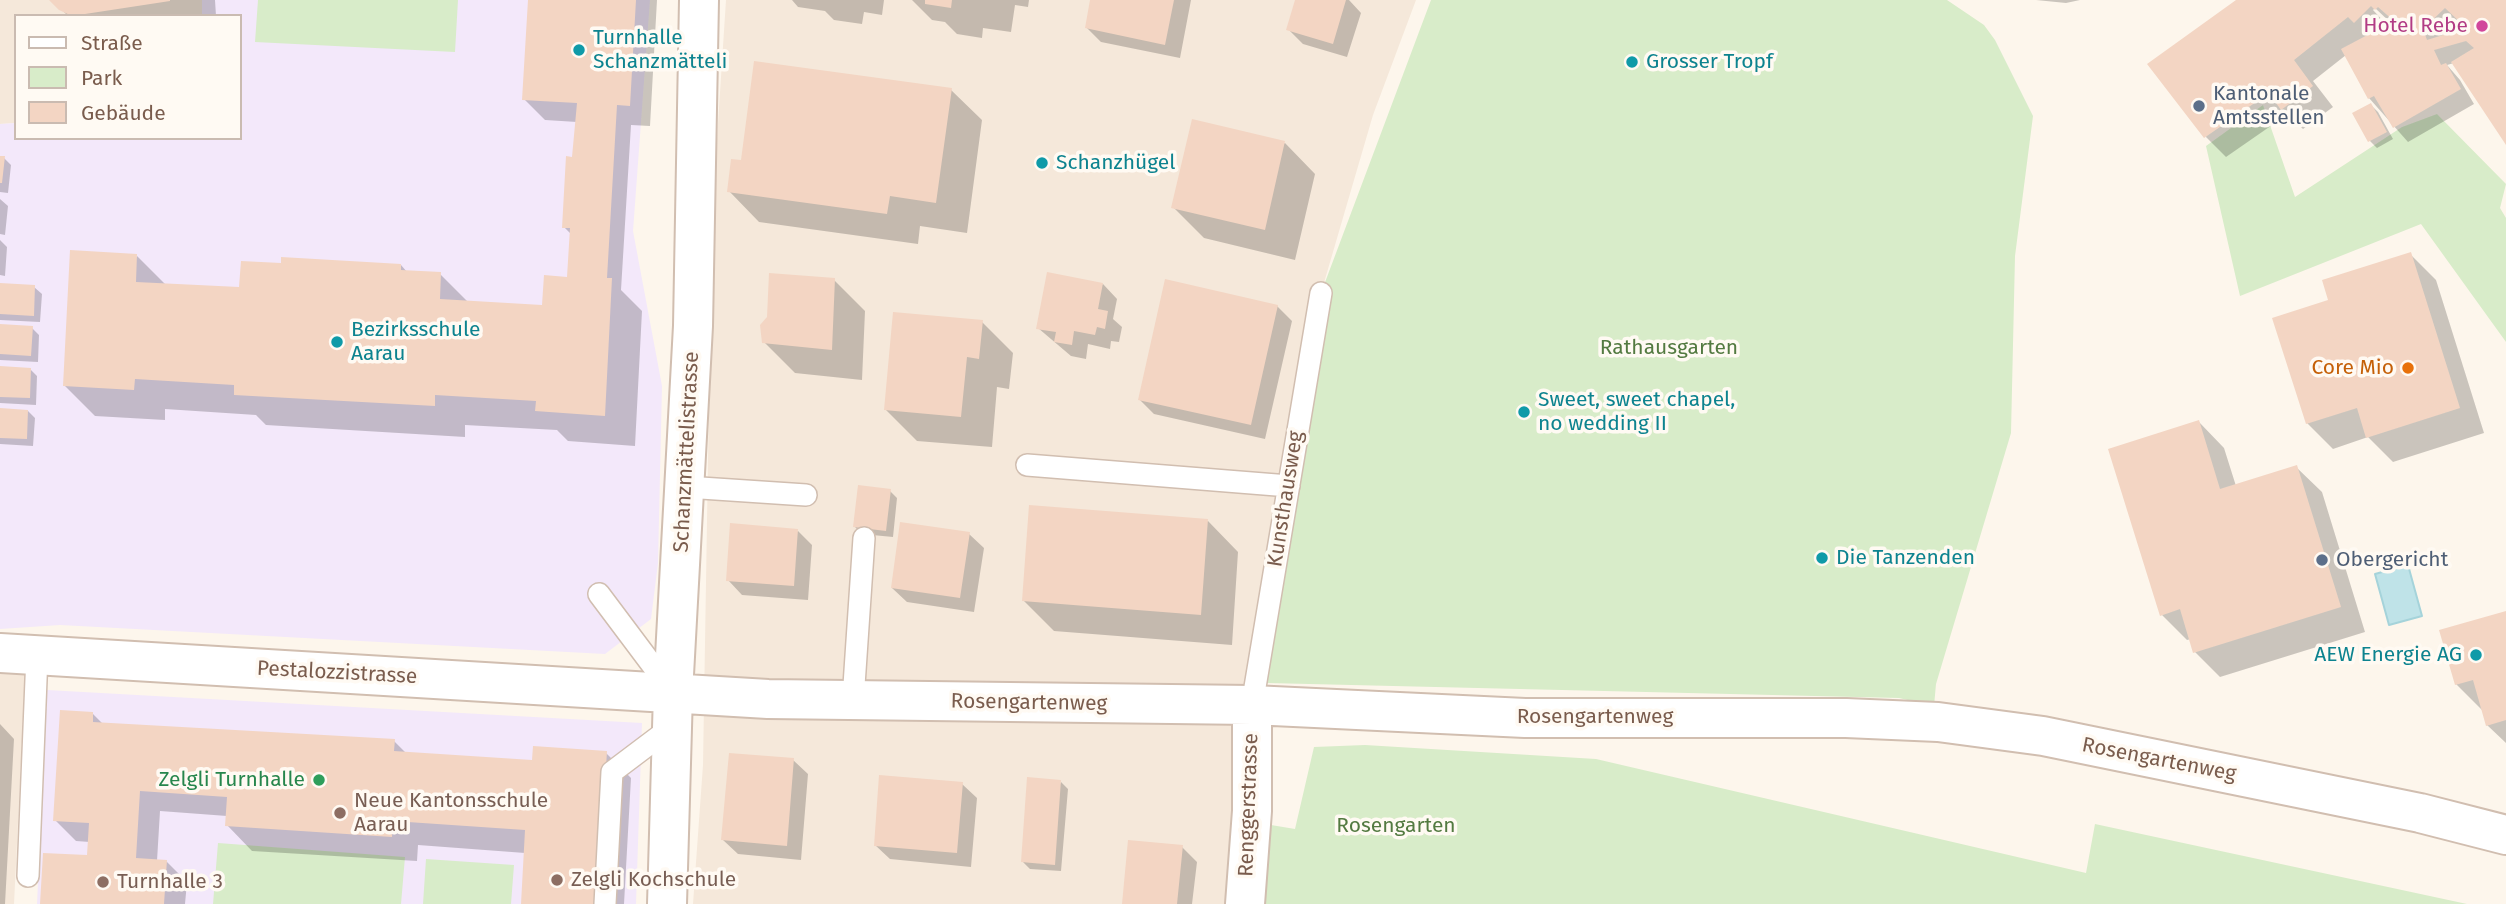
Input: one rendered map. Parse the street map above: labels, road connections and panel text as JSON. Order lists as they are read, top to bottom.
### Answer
{
  "streets": {
    "street": [
      "Schanzmättelistrasse",
      "Pestalozzistrasse",
      "Rosengartenweg",
      "Renggerstrasse"
    ],
    "lane": ["Kunsthausweg"]
  },
  "crossings": [
    ["Schanzmättelistrasse", "Pestalozzistrasse"],
    ["Schanzmättelistrasse", "Rosengartenweg"],
    ["Kunsthausweg", "Rosengartenweg"],
    ["Kunsthausweg", "Renggerstrasse"],
    ["Pestalozzistrasse", "Rosengartenweg"],
    ["Rosengartenweg", "Renggerstrasse"]
  ],
  "parks": ["Rathausgarten", "Rosengarten"],
  "places": [
    "Hotel Rebe",
    "Turnhalle Schanzmätteli",
    "Grosser Tropf",
    "Kantonale Amtsstellen",
    "Schanzhügel",
    "Bezirksschule Aarau",
    "Core Mio",
    "Sweet, sweet chapel, no wedding II",
    "Die Tanzenden",
    "Obergericht",
    "AEW Energie AG",
    "Zelgli Turnhalle",
    "Neue Kantonsschule Aarau",
    "Zelgli Kochschule",
    "Turnhalle 3"
  ],
  "legend": ["Straße", "Park", "Gebäude"]
}
